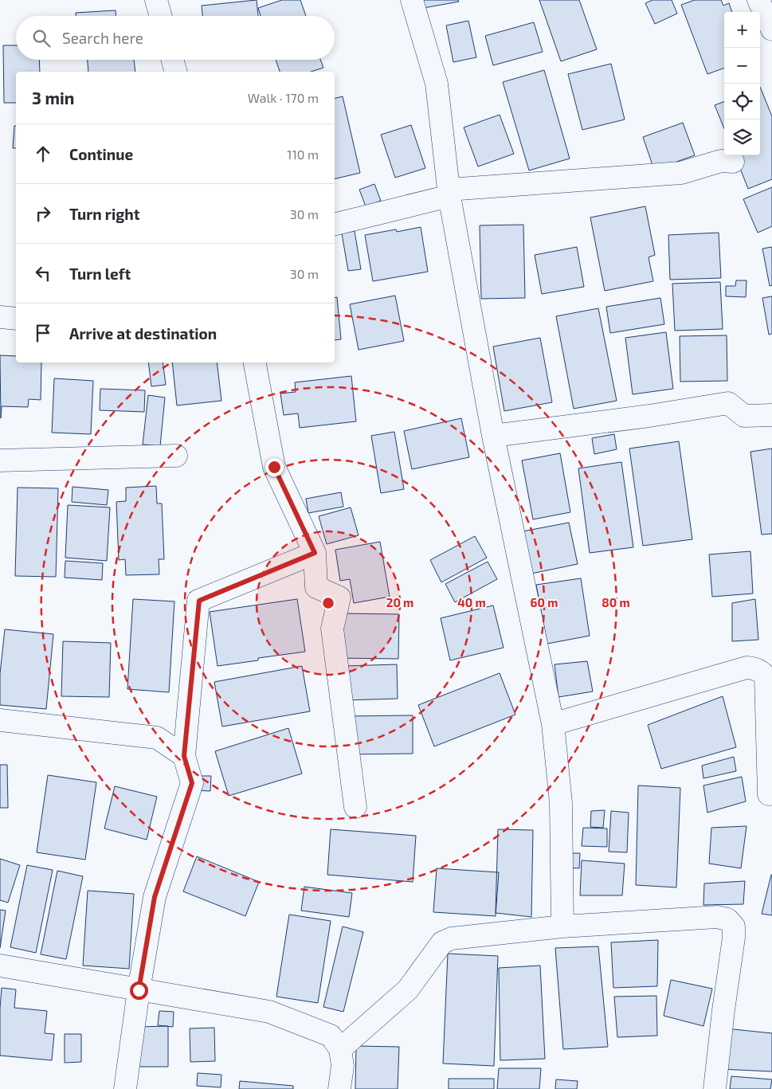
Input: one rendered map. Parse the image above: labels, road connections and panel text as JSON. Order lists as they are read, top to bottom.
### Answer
{
  "page": {
    "map_buttons": ["+", "−"],
    "search": "Search here",
    "heading": ["3 min", "Walk · 170 m"],
    "list": [
      ["Continue", "110 m"],
      ["Turn right", "30 m"],
      ["Turn left", "30 m"],
      "Arrive at destination"
    ]
  },
  "rings": [
    "20 m",
    "40 m",
    "60 m",
    "80 m"
  ]
}
